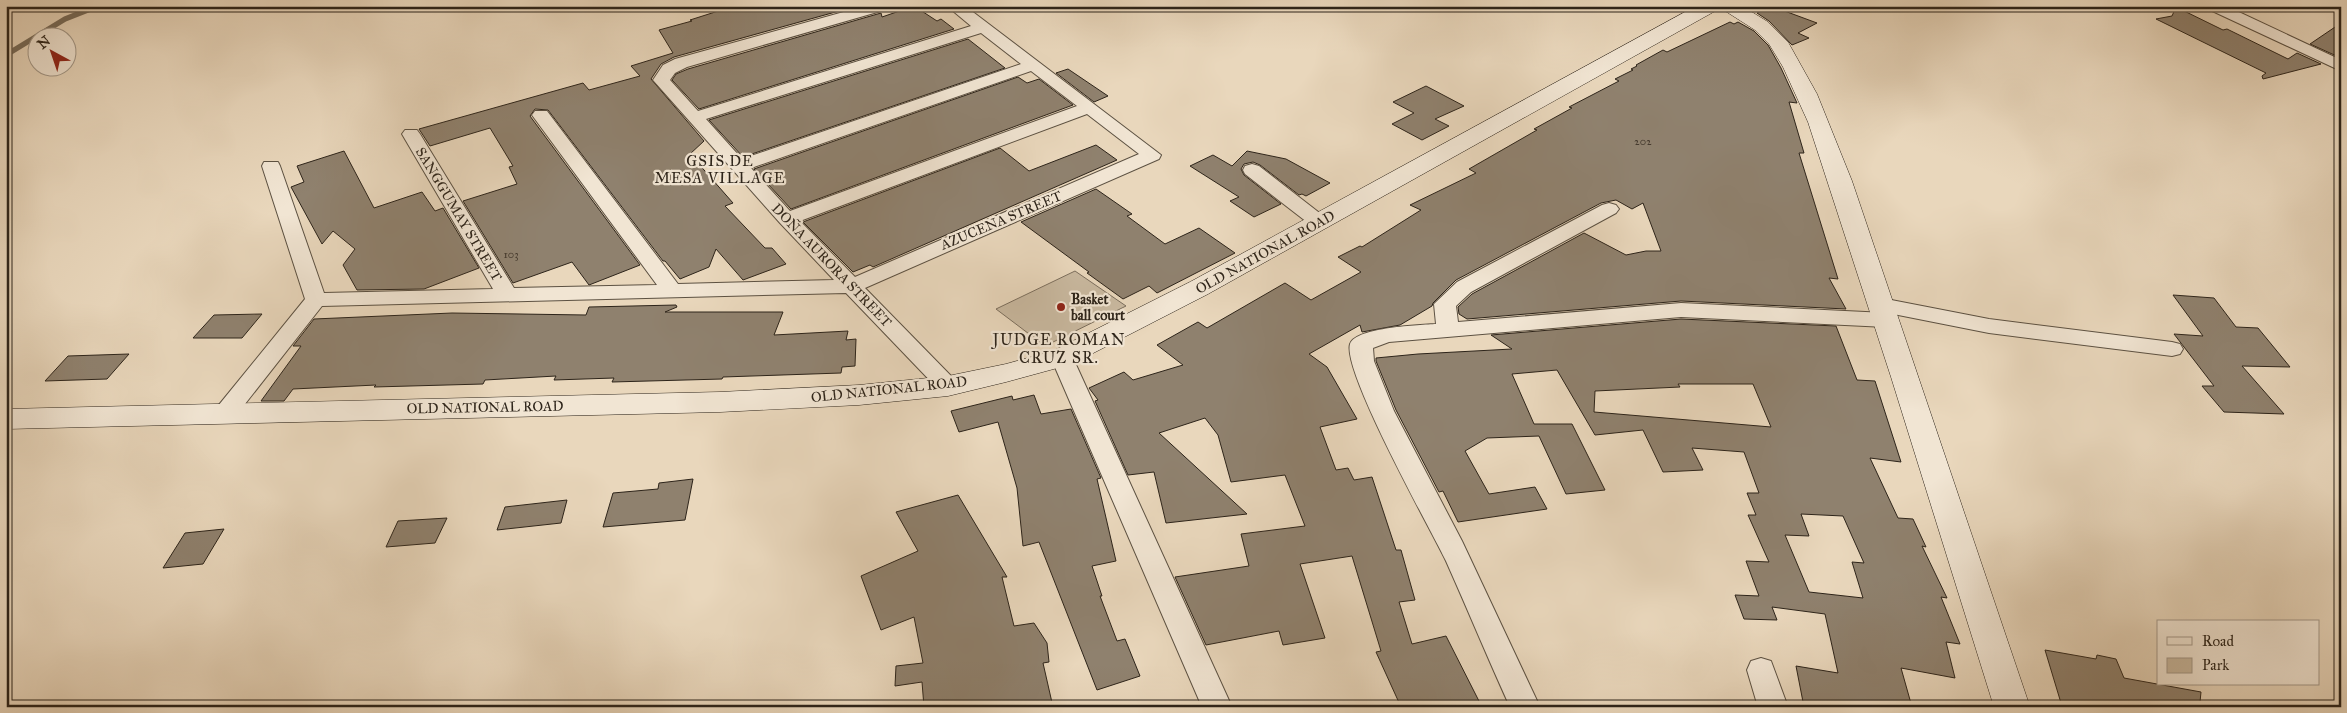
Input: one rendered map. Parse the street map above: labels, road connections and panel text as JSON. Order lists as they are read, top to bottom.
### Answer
{
  "streets": {
    "main road": ["OLD NATIONAL ROAD"],
    "street": ["SANGGUMAY STREET", "AZUCENA STREET", "DOÑA AURORA STREET"]
  },
  "crossings": [
    ["AZUCENA STREET", "DOÑA AURORA STREET"],
    ["OLD NATIONAL ROAD", "DOÑA AURORA STREET"]
  ],
  "districts": ["GSIS DE MESA VILLAGE", "JUDGE ROMAN CRUZ SR."],
  "places": ["Basket ball court"],
  "house_numbers": ["202", "103"],
  "legend": ["Road", "Park"],
  "north": "top left"
}
